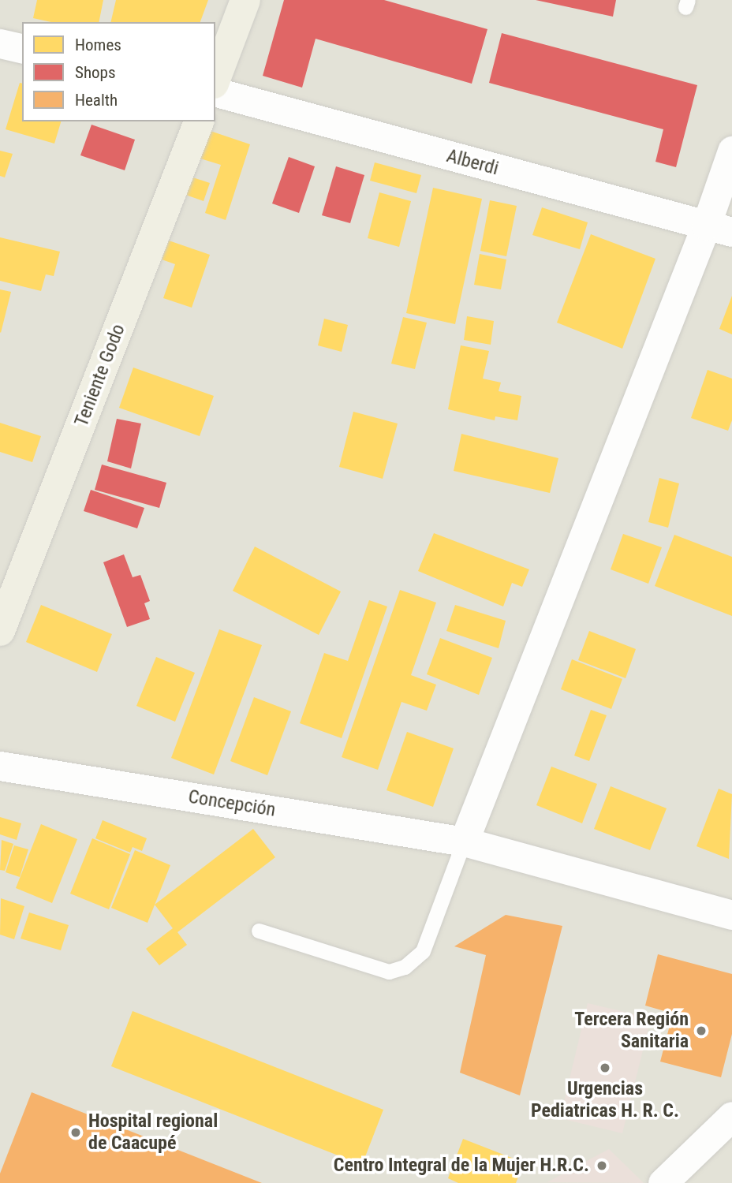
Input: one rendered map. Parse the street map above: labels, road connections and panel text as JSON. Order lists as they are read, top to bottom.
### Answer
{
  "streets": {
    "main road": ["Teniente Godo"],
    "street": ["Alberdi", "Concepción"]
  },
  "places": [
    "Tercera Región Sanitaria",
    "Urgencias Pediatricas H. R. C.",
    "Hospital regional de Caacupé",
    "Centro Integral de la Mujer H.R.C."
  ],
  "legend": ["Homes", "Shops", "Health"]
}
